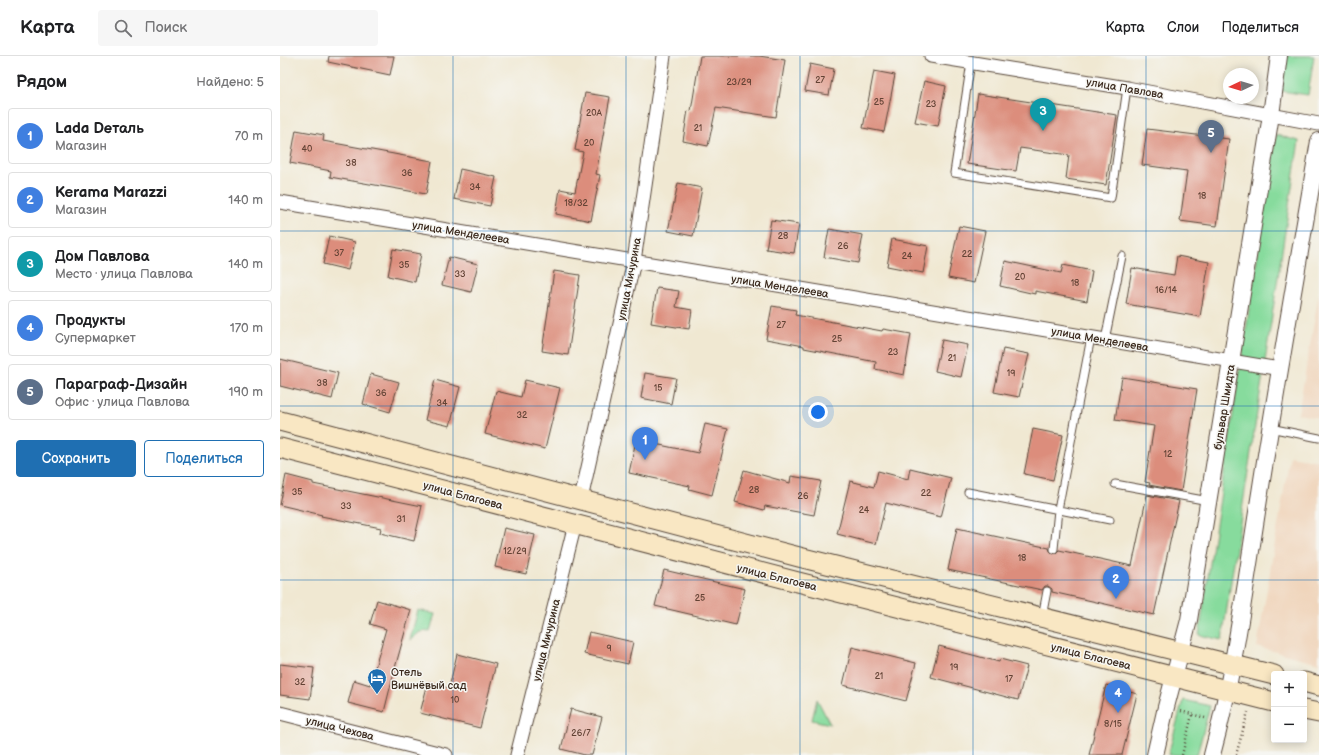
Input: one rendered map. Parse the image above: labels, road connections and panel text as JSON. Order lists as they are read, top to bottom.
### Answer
{
  "streets": {
    "main road": ["улица Благоева"],
    "street": [
      "улица Павлова",
      "улица Менделеева",
      "улица Мичурина",
      "бульвар Шмидта",
      "улица Чехова"
    ]
  },
  "crossings": [
    ["улица Павлова", "бульвар Шмидта"],
    ["улица Менделеева", "улица Мичурина"],
    ["улица Менделеева", "бульвар Шмидта"],
    ["улица Мичурина", "улица Благоева"],
    ["бульвар Шмидта", "улица Благоева"]
  ],
  "places": {
    "hotel": ["Отель Вишнёвый сад"]
  },
  "house_numbers": [
    "27",
    "23/29",
    "25",
    "23",
    "20А",
    "21",
    "20",
    "40",
    "38",
    "36",
    "34",
    "18",
    "18/32",
    "28",
    "26",
    "37",
    "22",
    "24",
    "35",
    "33",
    "20",
    "18",
    "16/14",
    "27",
    "25",
    "23",
    "21",
    "19",
    "38",
    "15",
    "36",
    "34",
    "32",
    "12",
    "28",
    "35",
    "22",
    "26",
    "33",
    "24",
    "31",
    "12/29",
    "18",
    "25",
    "9",
    "19",
    "21",
    "17",
    "32",
    "10",
    "8/15",
    "26/7"
  ],
  "north": "left",
  "page": {
    "header": "Карта",
    "search": "Поиск",
    "nav": ["Карта", "Слои", "Поделиться"],
    "heading": ["Рядом", "Найдено: 5"],
    "pins": [
      "3",
      "5",
      "1",
      "2",
      "4"
    ],
    "list": [
      {
        "mark": "1",
        "name": "Lada Dеталь",
        "note": "Магазин",
        "value": "70 m"
      },
      {
        "mark": "2",
        "name": "Kerama Marazzi",
        "note": "Магазин",
        "value": "140 m"
      },
      {
        "mark": "3",
        "name": "Дом Павлова",
        "note": "Место · улица Павлова",
        "value": "140 m"
      },
      {
        "mark": "4",
        "name": "Продукты",
        "note": "Супермаркет",
        "value": "170 m"
      },
      {
        "mark": "5",
        "name": "Параграф-Дизайн",
        "note": "Офис · улица Павлова",
        "value": "190 m"
      }
    ],
    "buttons": ["Сохранить", "Поделиться"],
    "map_buttons": ["+", "−"]
  }
}
